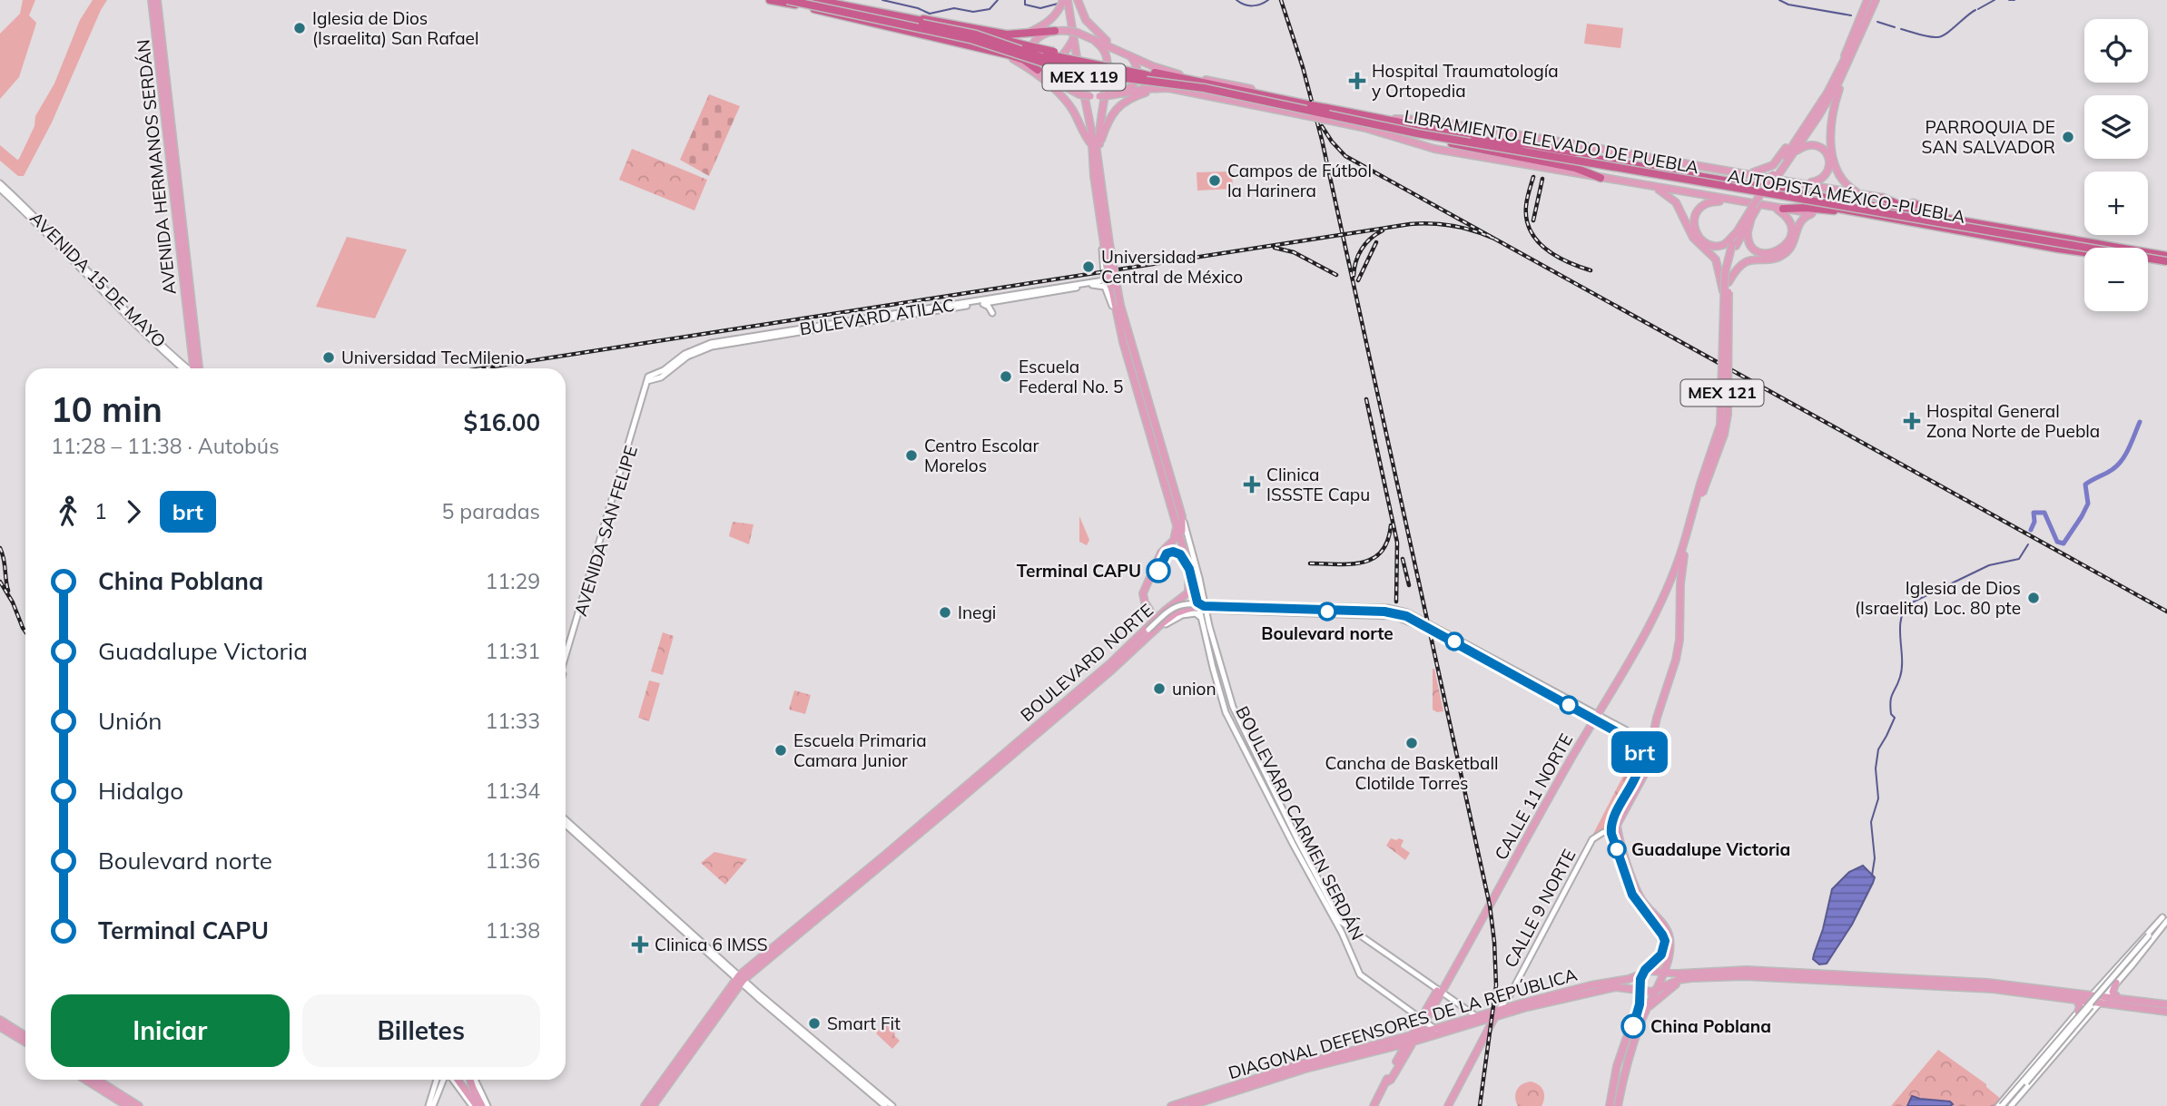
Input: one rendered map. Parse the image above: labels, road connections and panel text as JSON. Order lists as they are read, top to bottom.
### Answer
{
  "streets": {
    "highway": ["LIBRAMIENTO ELEVADO DE PUEBLA", "AUTOPISTA MÉXICO-PUEBLA"],
    "main road": [
      "MEX 119",
      "AVENIDA HERMANOS SERDÁN",
      "AVENIDA 15 DE MAYO",
      "BULEVARD ATILAC",
      "MEX 121",
      "AVENIDA SAN FELIPE",
      "BOULEVARD NORTE",
      "CALLE 11 NORTE",
      "BOULEVARD CARMEN SERDÁN",
      "CALLE 9 NORTE",
      "DIAGONAL DEFENSORES DE LA REPÚBLICA"
    ]
  },
  "crossings": [
    ["LIBRAMIENTO ELEVADO DE PUEBLA", "AUTOPISTA MÉXICO-PUEBLA"],
    ["BULEVARD ATILAC", "AVENIDA SAN FELIPE"],
    ["MEX 121", "CALLE 11 NORTE"],
    ["BOULEVARD NORTE", "CALLE 11 NORTE"],
    ["BOULEVARD NORTE", "CALLE 9 NORTE"],
    ["CALLE 11 NORTE", "BOULEVARD CARMEN SERDÁN"],
    ["CALLE 11 NORTE", "DIAGONAL DEFENSORES DE LA REPÚBLICA"],
    ["CALLE 9 NORTE", "DIAGONAL DEFENSORES DE LA REPÚBLICA"]
  ],
  "places": {
    "other": [
      "Iglesia de Dios (Israelita) San Rafael",
      "PARROQUIA DE SAN SALVADOR",
      "Campos de Fútbol la Harinera",
      "Universidad Central de México",
      "Universidad TecMilenio",
      "Escuela Federal No. 5",
      "Centro Escolar Morelos",
      "Terminal CAPU",
      "Iglesia de Dios (Israelita) Loc. 80 pte",
      "Boulevard norte",
      "Inegi",
      "union",
      "Cancha de Basketball Clotilde Torres",
      "Escuela Primaria Camara Junior",
      "Guadalupe Victoria",
      "Smart Fit",
      "China Poblana"
    ],
    "health": [
      "Hospital Traumatología y Ortopedia",
      "Hospital General Zona Norte de Puebla",
      "Clinica ISSSTE Capu",
      "Clinica 6 IMSS"
    ]
  },
  "lines": ["bus line brt"],
  "page": {
    "on_map": "brt",
    "map_buttons": ["+", "−"],
    "heading": ["10 min", "11:28 – 11:38 · Autobús", "$16.00"],
    "legs": ["1", "brt", "5 paradas"],
    "list": [
      {
        "name": "China Poblana",
        "value": "11:29"
      },
      {
        "name": "Guadalupe Victoria",
        "value": "11:31"
      },
      {
        "name": "Unión",
        "value": "11:33"
      },
      {
        "name": "Hidalgo",
        "value": "11:34"
      },
      {
        "name": "Boulevard norte",
        "value": "11:36"
      },
      {
        "name": "Terminal CAPU",
        "value": "11:38"
      }
    ],
    "buttons": ["Iniciar", "Billetes"]
  }
}
